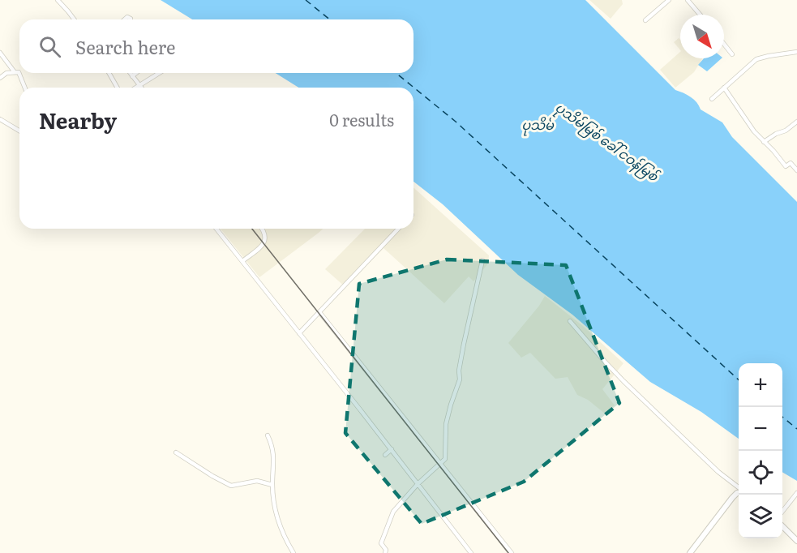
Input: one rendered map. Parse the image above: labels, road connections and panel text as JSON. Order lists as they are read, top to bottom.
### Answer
{
  "water": ["ပုသိမ်", "ပုသိမ်မြစ် ခေါ် ငဝန်မြစ်"],
  "north": "bottom right",
  "page": {
    "search": "Search here",
    "heading": ["Nearby", "0 results"],
    "map_buttons": ["+", "−"]
  }
}
